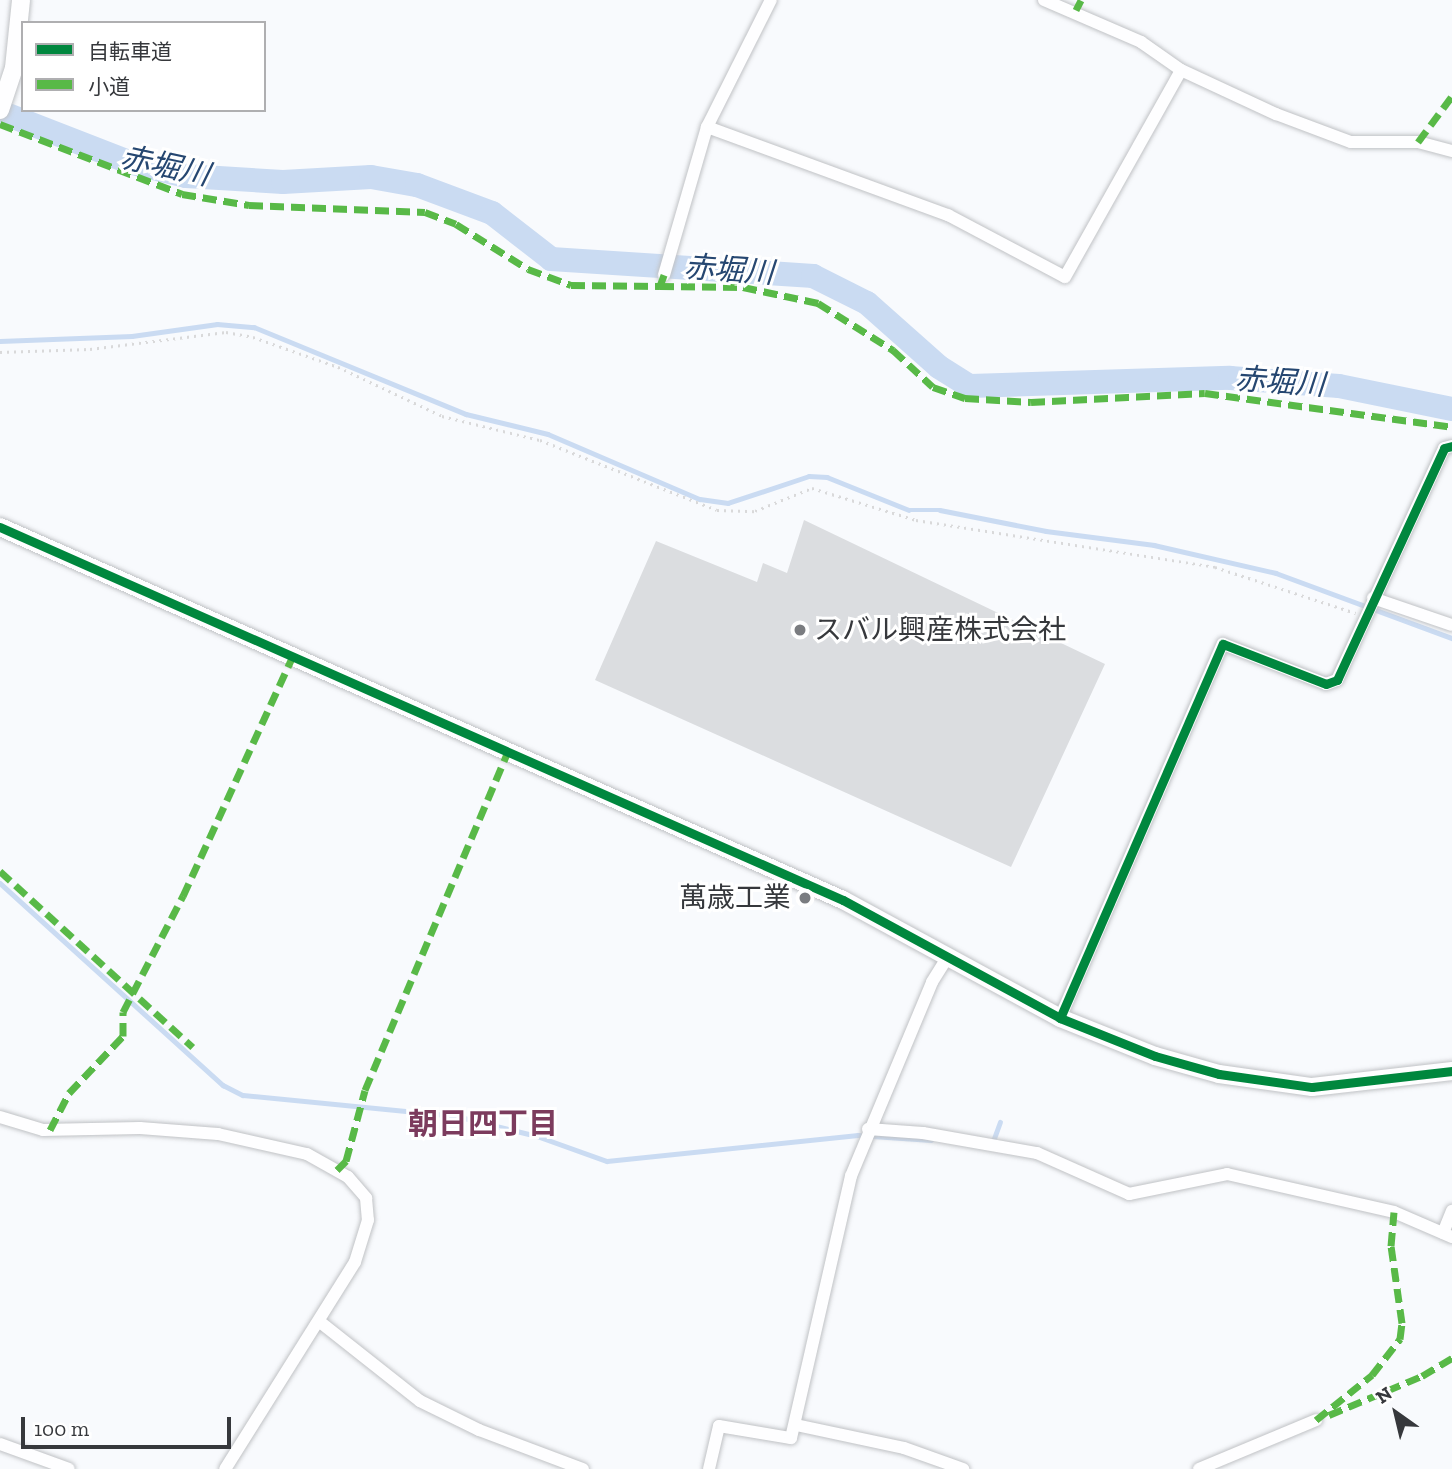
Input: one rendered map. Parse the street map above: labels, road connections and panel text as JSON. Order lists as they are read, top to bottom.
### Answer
{
  "districts": ["朝日四丁目"],
  "water": ["赤堀川"],
  "places": ["スバル興産株式会社", "萬歳工業"],
  "legend": ["自転車道", "小道"],
  "scale_bar": "100 m",
  "north": "top left"
}
